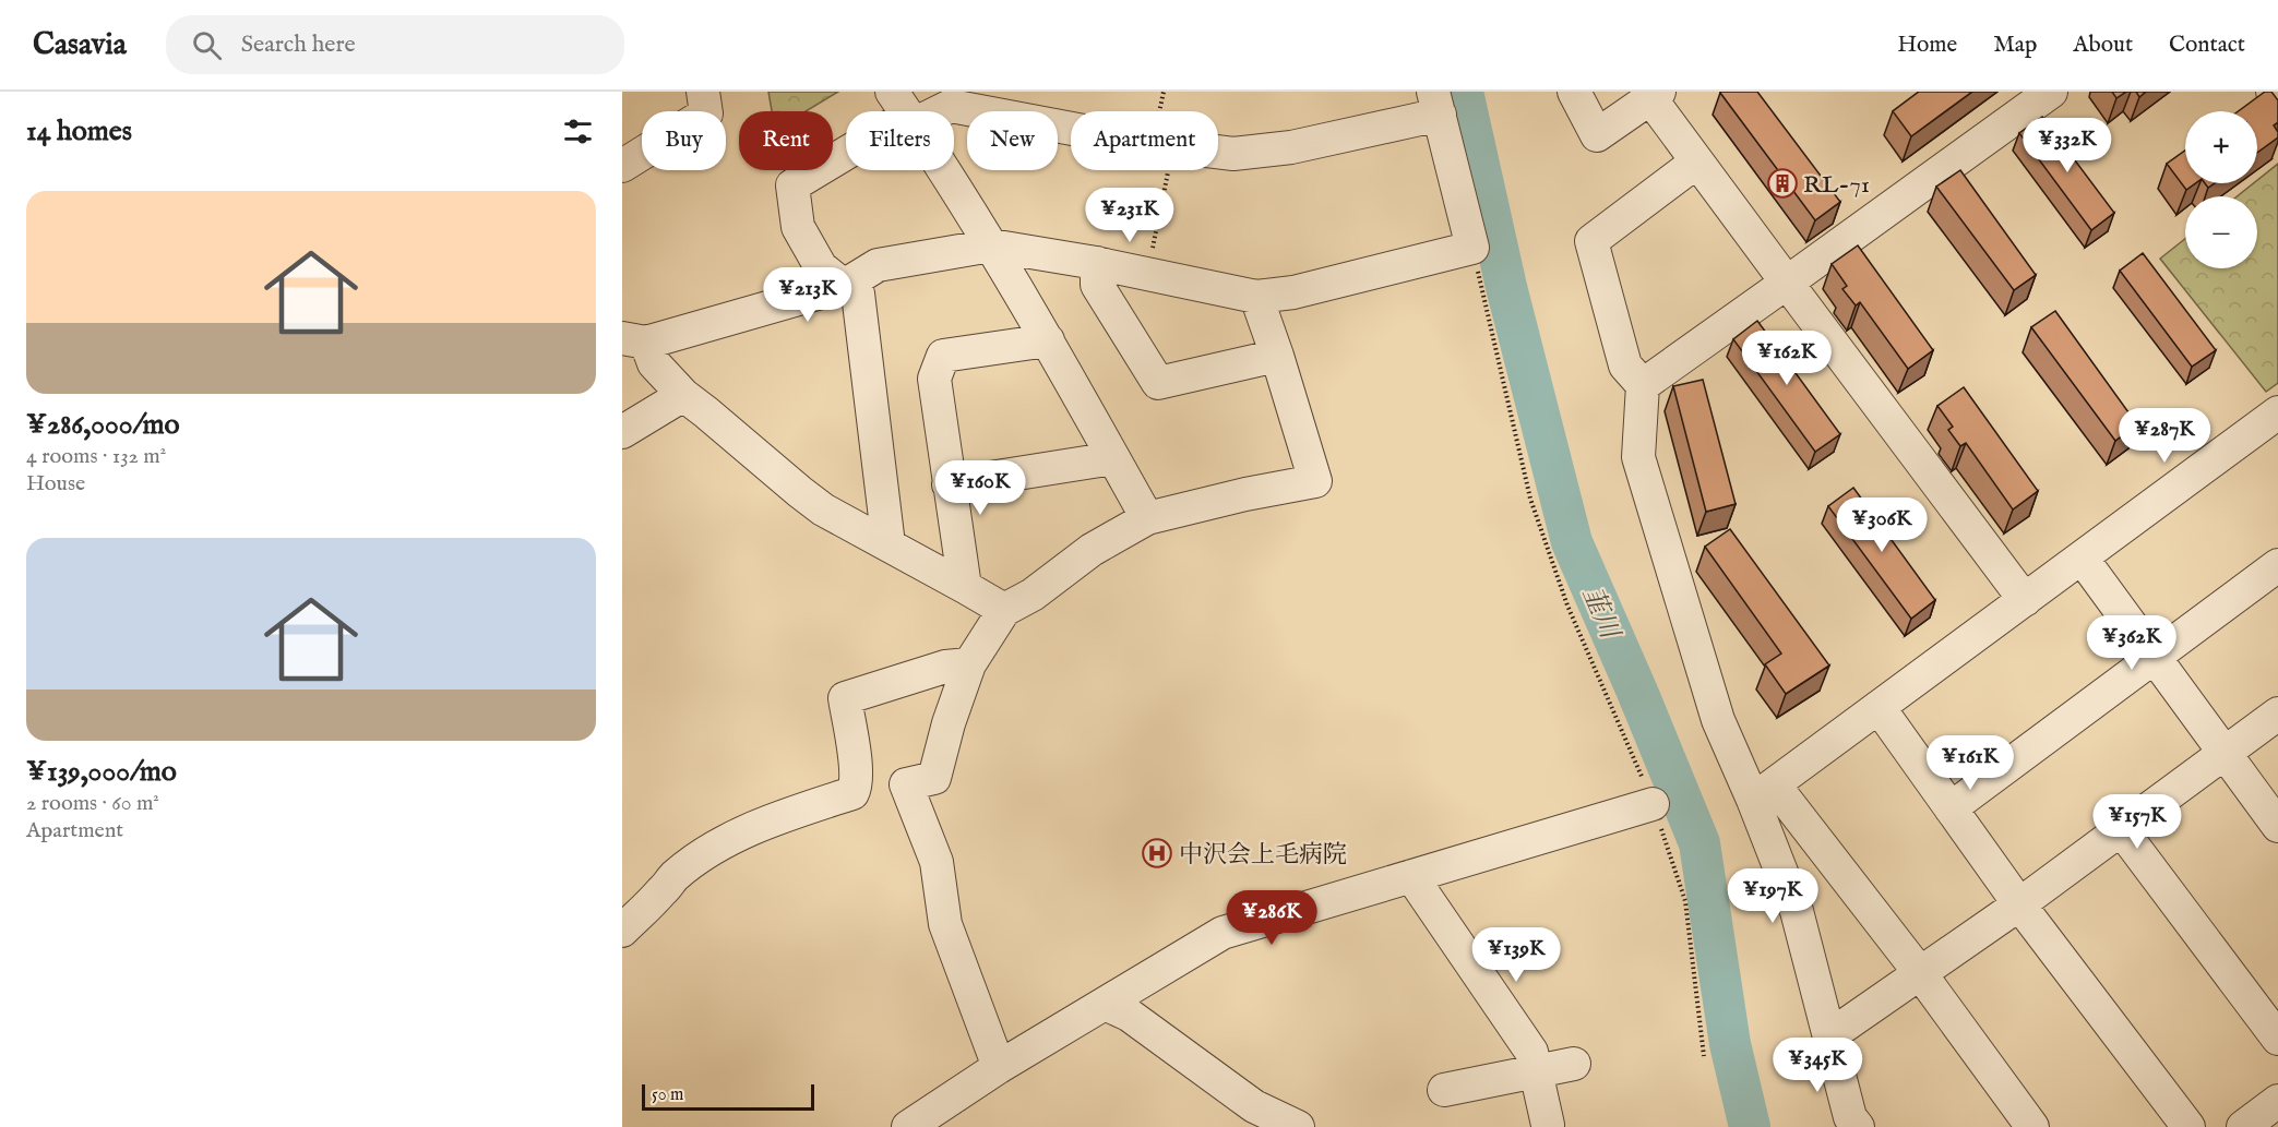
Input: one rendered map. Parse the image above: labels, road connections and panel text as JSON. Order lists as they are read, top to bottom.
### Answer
{
  "water": ["韮川"],
  "places": {
    "building": ["RL-71"],
    "hospital": ["中沢会上毛病院"]
  },
  "scale_bar": "50 m",
  "page": {
    "header": "Casavia",
    "search": "Search here",
    "nav": [
      "Home",
      "Map",
      "About",
      "Contact"
    ],
    "heading": "14 homes",
    "map_buttons": ["+", "−"],
    "chip": [
      "Buy",
      "Rent",
      "Filters",
      "New",
      "Apartment"
    ],
    "price": [
      "¥332K",
      "¥231K",
      "¥213K",
      "¥162K",
      "¥287K",
      "¥160K",
      "¥306K",
      "¥362K",
      "¥161K",
      "¥157K",
      "¥197K",
      "¥286K",
      "¥139K",
      "¥345K"
    ],
    "list": [
      {
        "name": "¥286,000/mo",
        "note": "4 rooms · 132 m² · House"
      },
      {
        "name": "¥139,000/mo",
        "note": "2 rooms · 60 m² · Apartment"
      }
    ],
    "scale": "50 m"
  }
}
